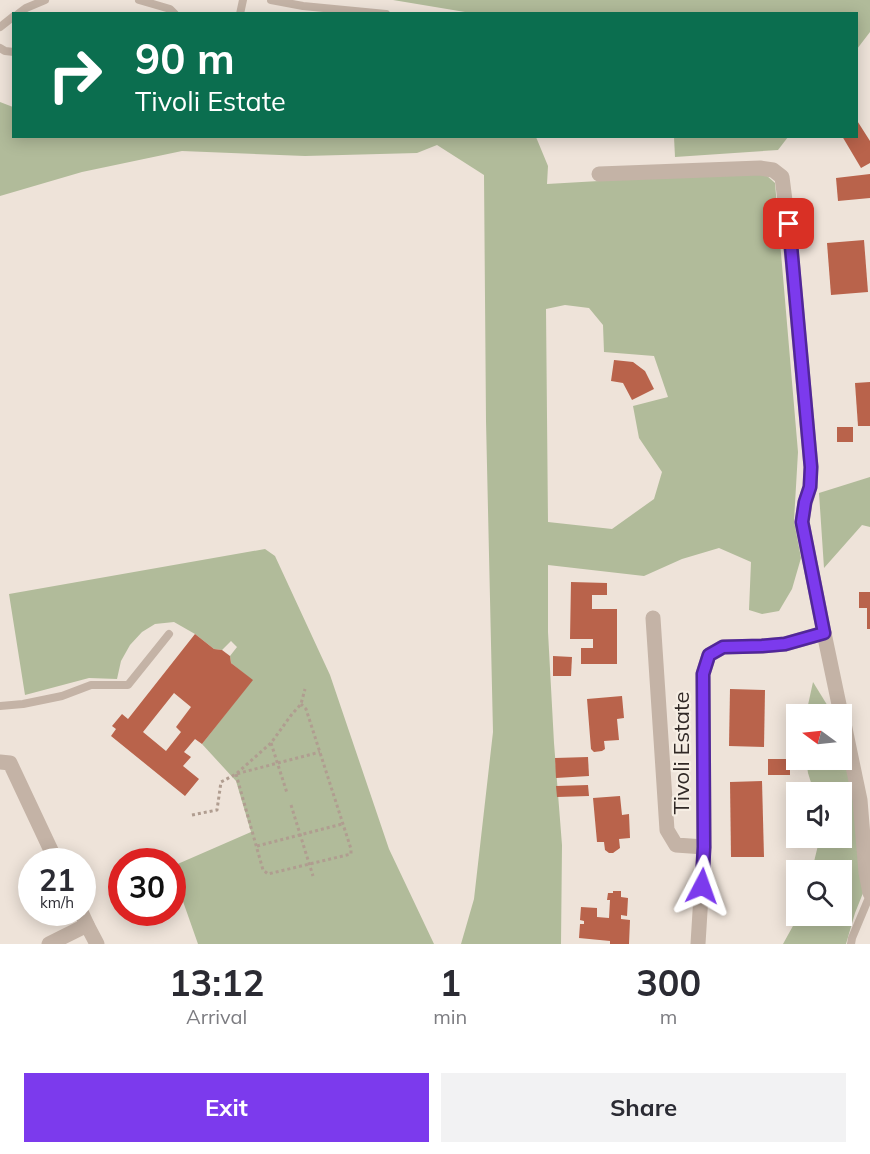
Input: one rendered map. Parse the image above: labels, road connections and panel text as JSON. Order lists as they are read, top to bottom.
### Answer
{
  "streets": {
    "street": ["Tivoli Estate"]
  },
  "north": "left",
  "page": {
    "turn": ["90 m", "Tivoli Estate"],
    "speed": "21 km/h",
    "limit": "30",
    "eta": [
      "13:12",
      "Arrival",
      "1",
      "min",
      "300",
      "m"
    ],
    "buttons": ["Exit", "Share"]
  }
}
